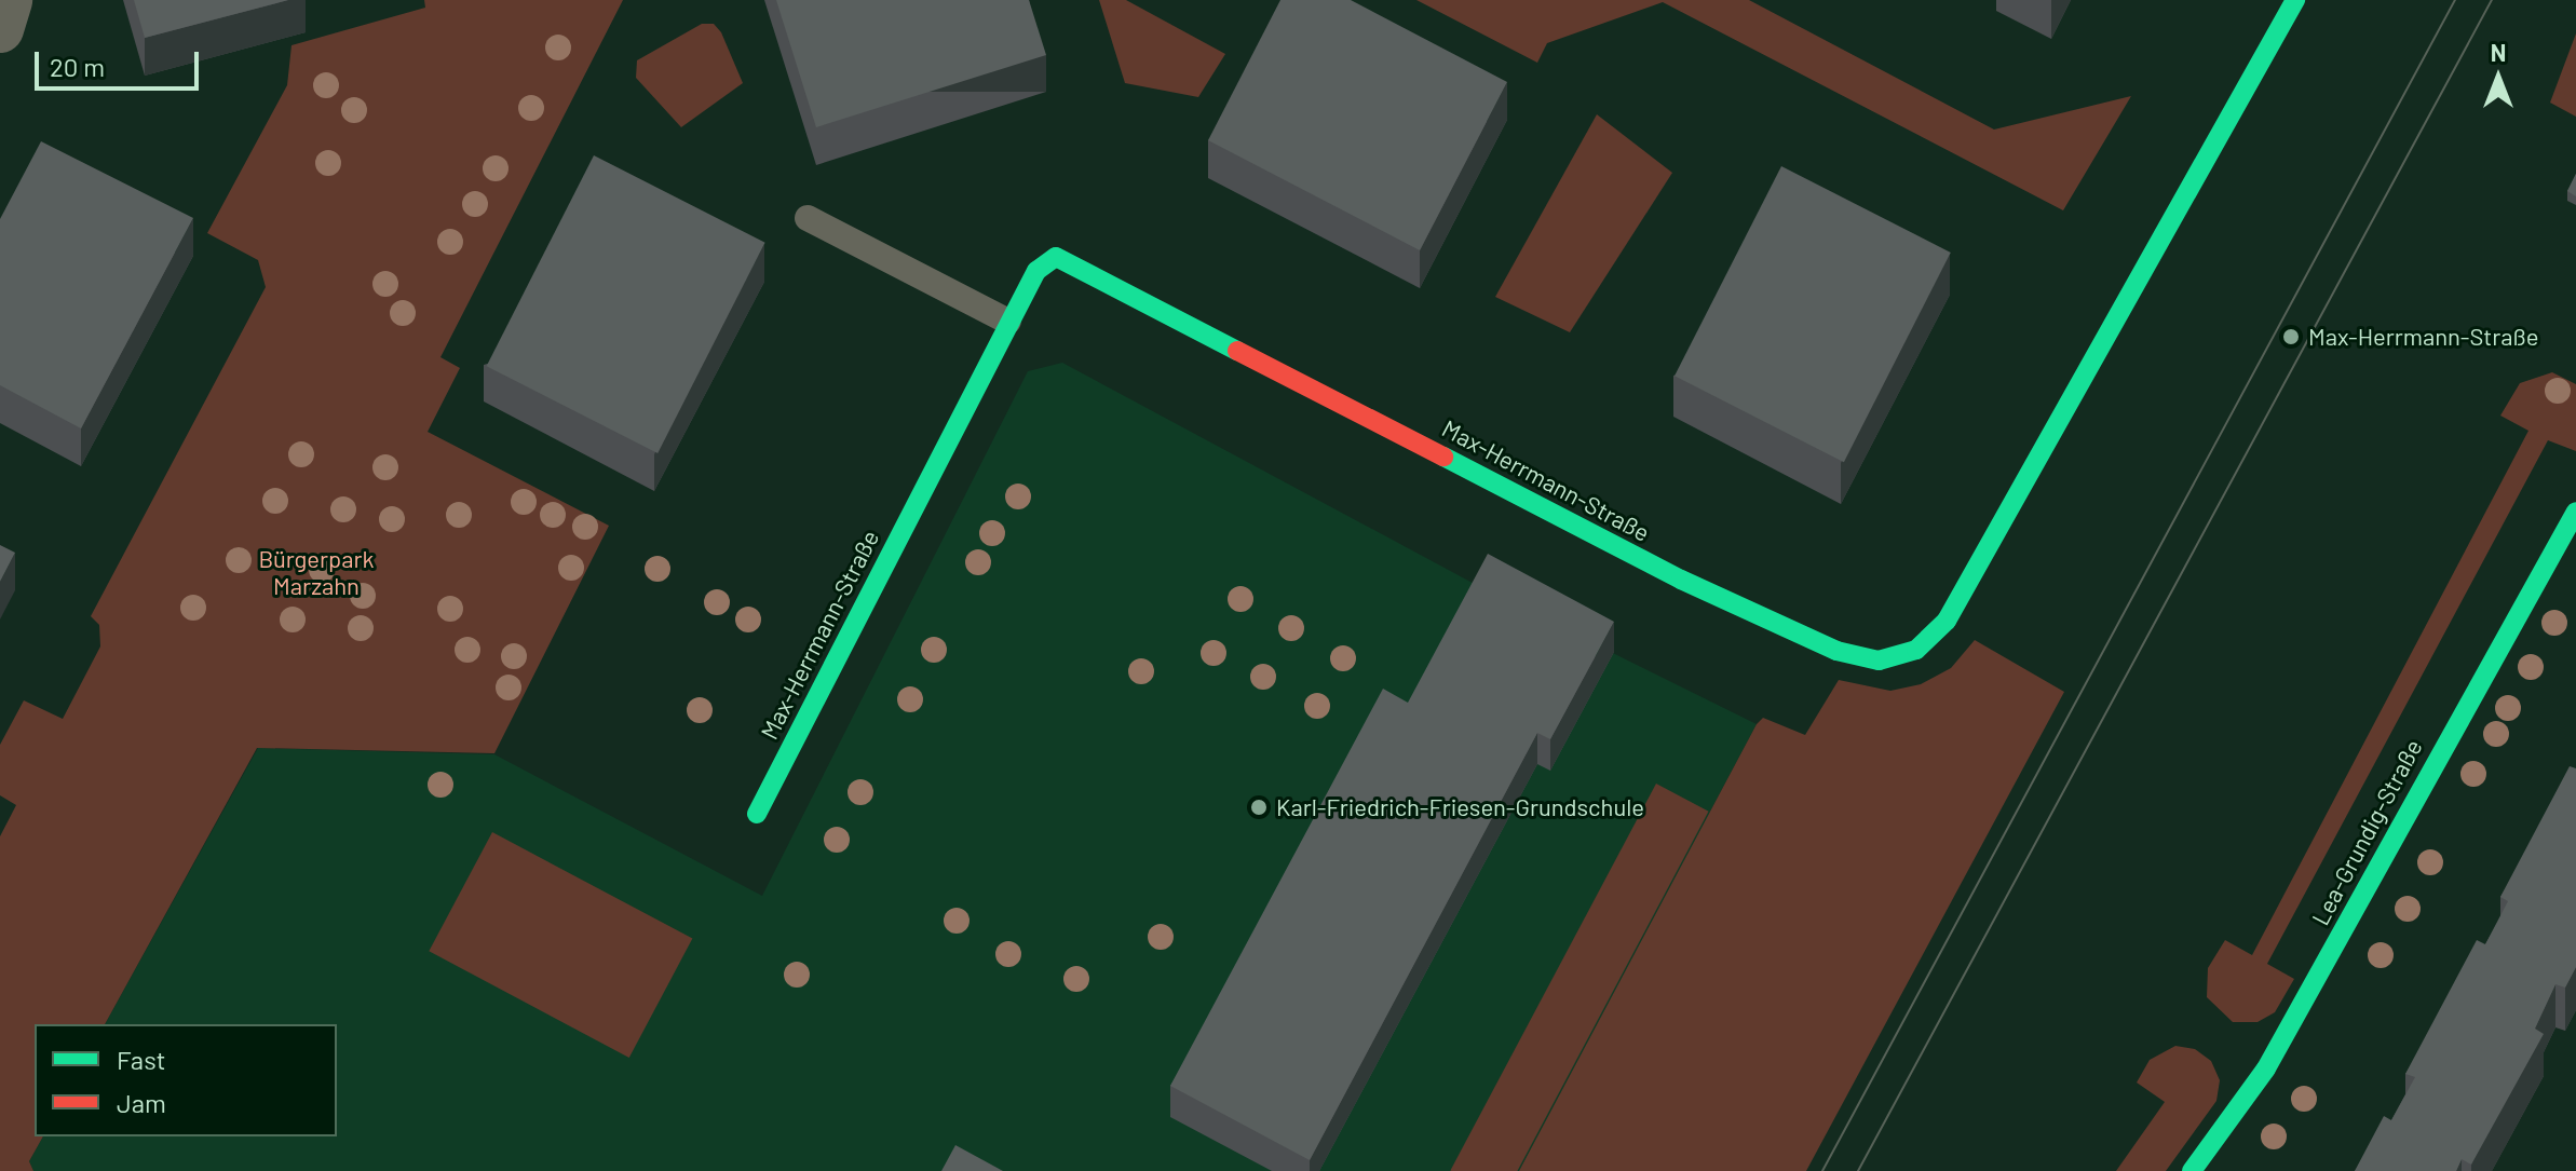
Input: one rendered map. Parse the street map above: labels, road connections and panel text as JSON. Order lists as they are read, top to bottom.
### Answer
{
  "streets": {
    "street": ["Max-Herrmann-Straße", "Lea-Grundig-Straße"]
  },
  "parks": ["Bürgerpark Marzahn"],
  "places": ["Max-Herrmann-Straße", "Karl-Friedrich-Friesen-Grundschule"],
  "legend": ["Fast", "Jam"],
  "scale_bar": "20 m",
  "north": "top"
}
